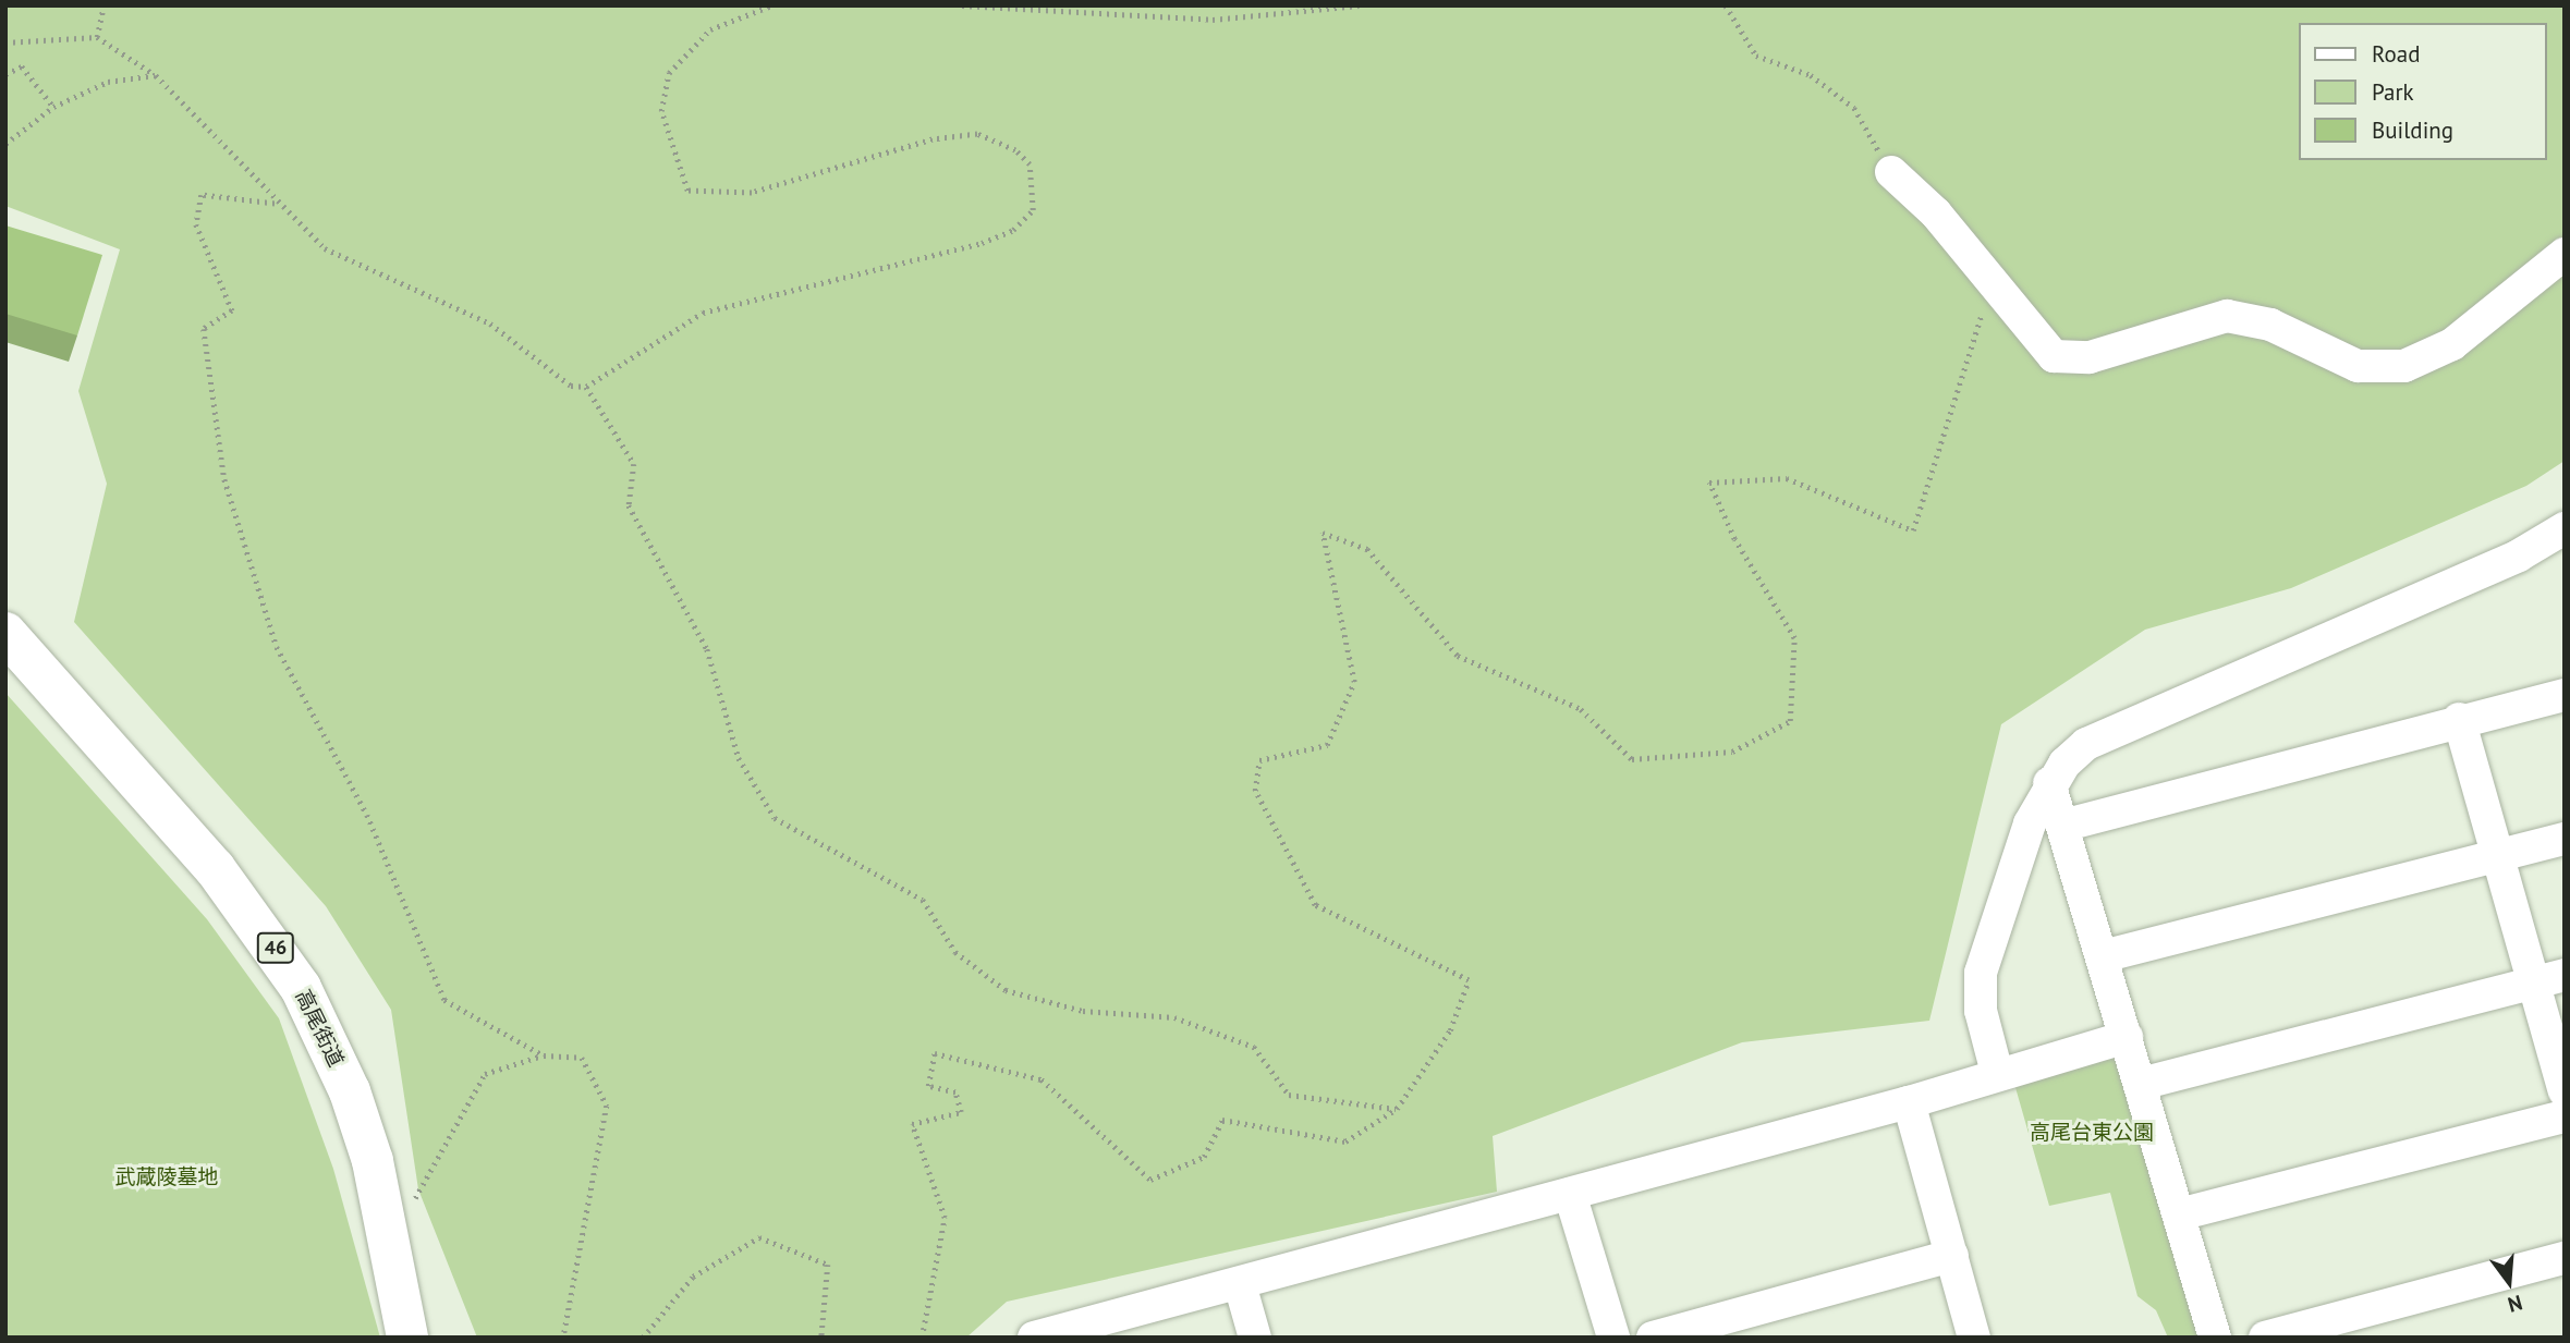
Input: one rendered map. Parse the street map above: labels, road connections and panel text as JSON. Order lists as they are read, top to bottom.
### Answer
{
  "streets": {
    "main road": ["46", "高尾街道"]
  },
  "parks": ["高尾台東公園", "武蔵陵墓地"],
  "legend": ["Road", "Park", "Building"],
  "north": "bottom"
}
